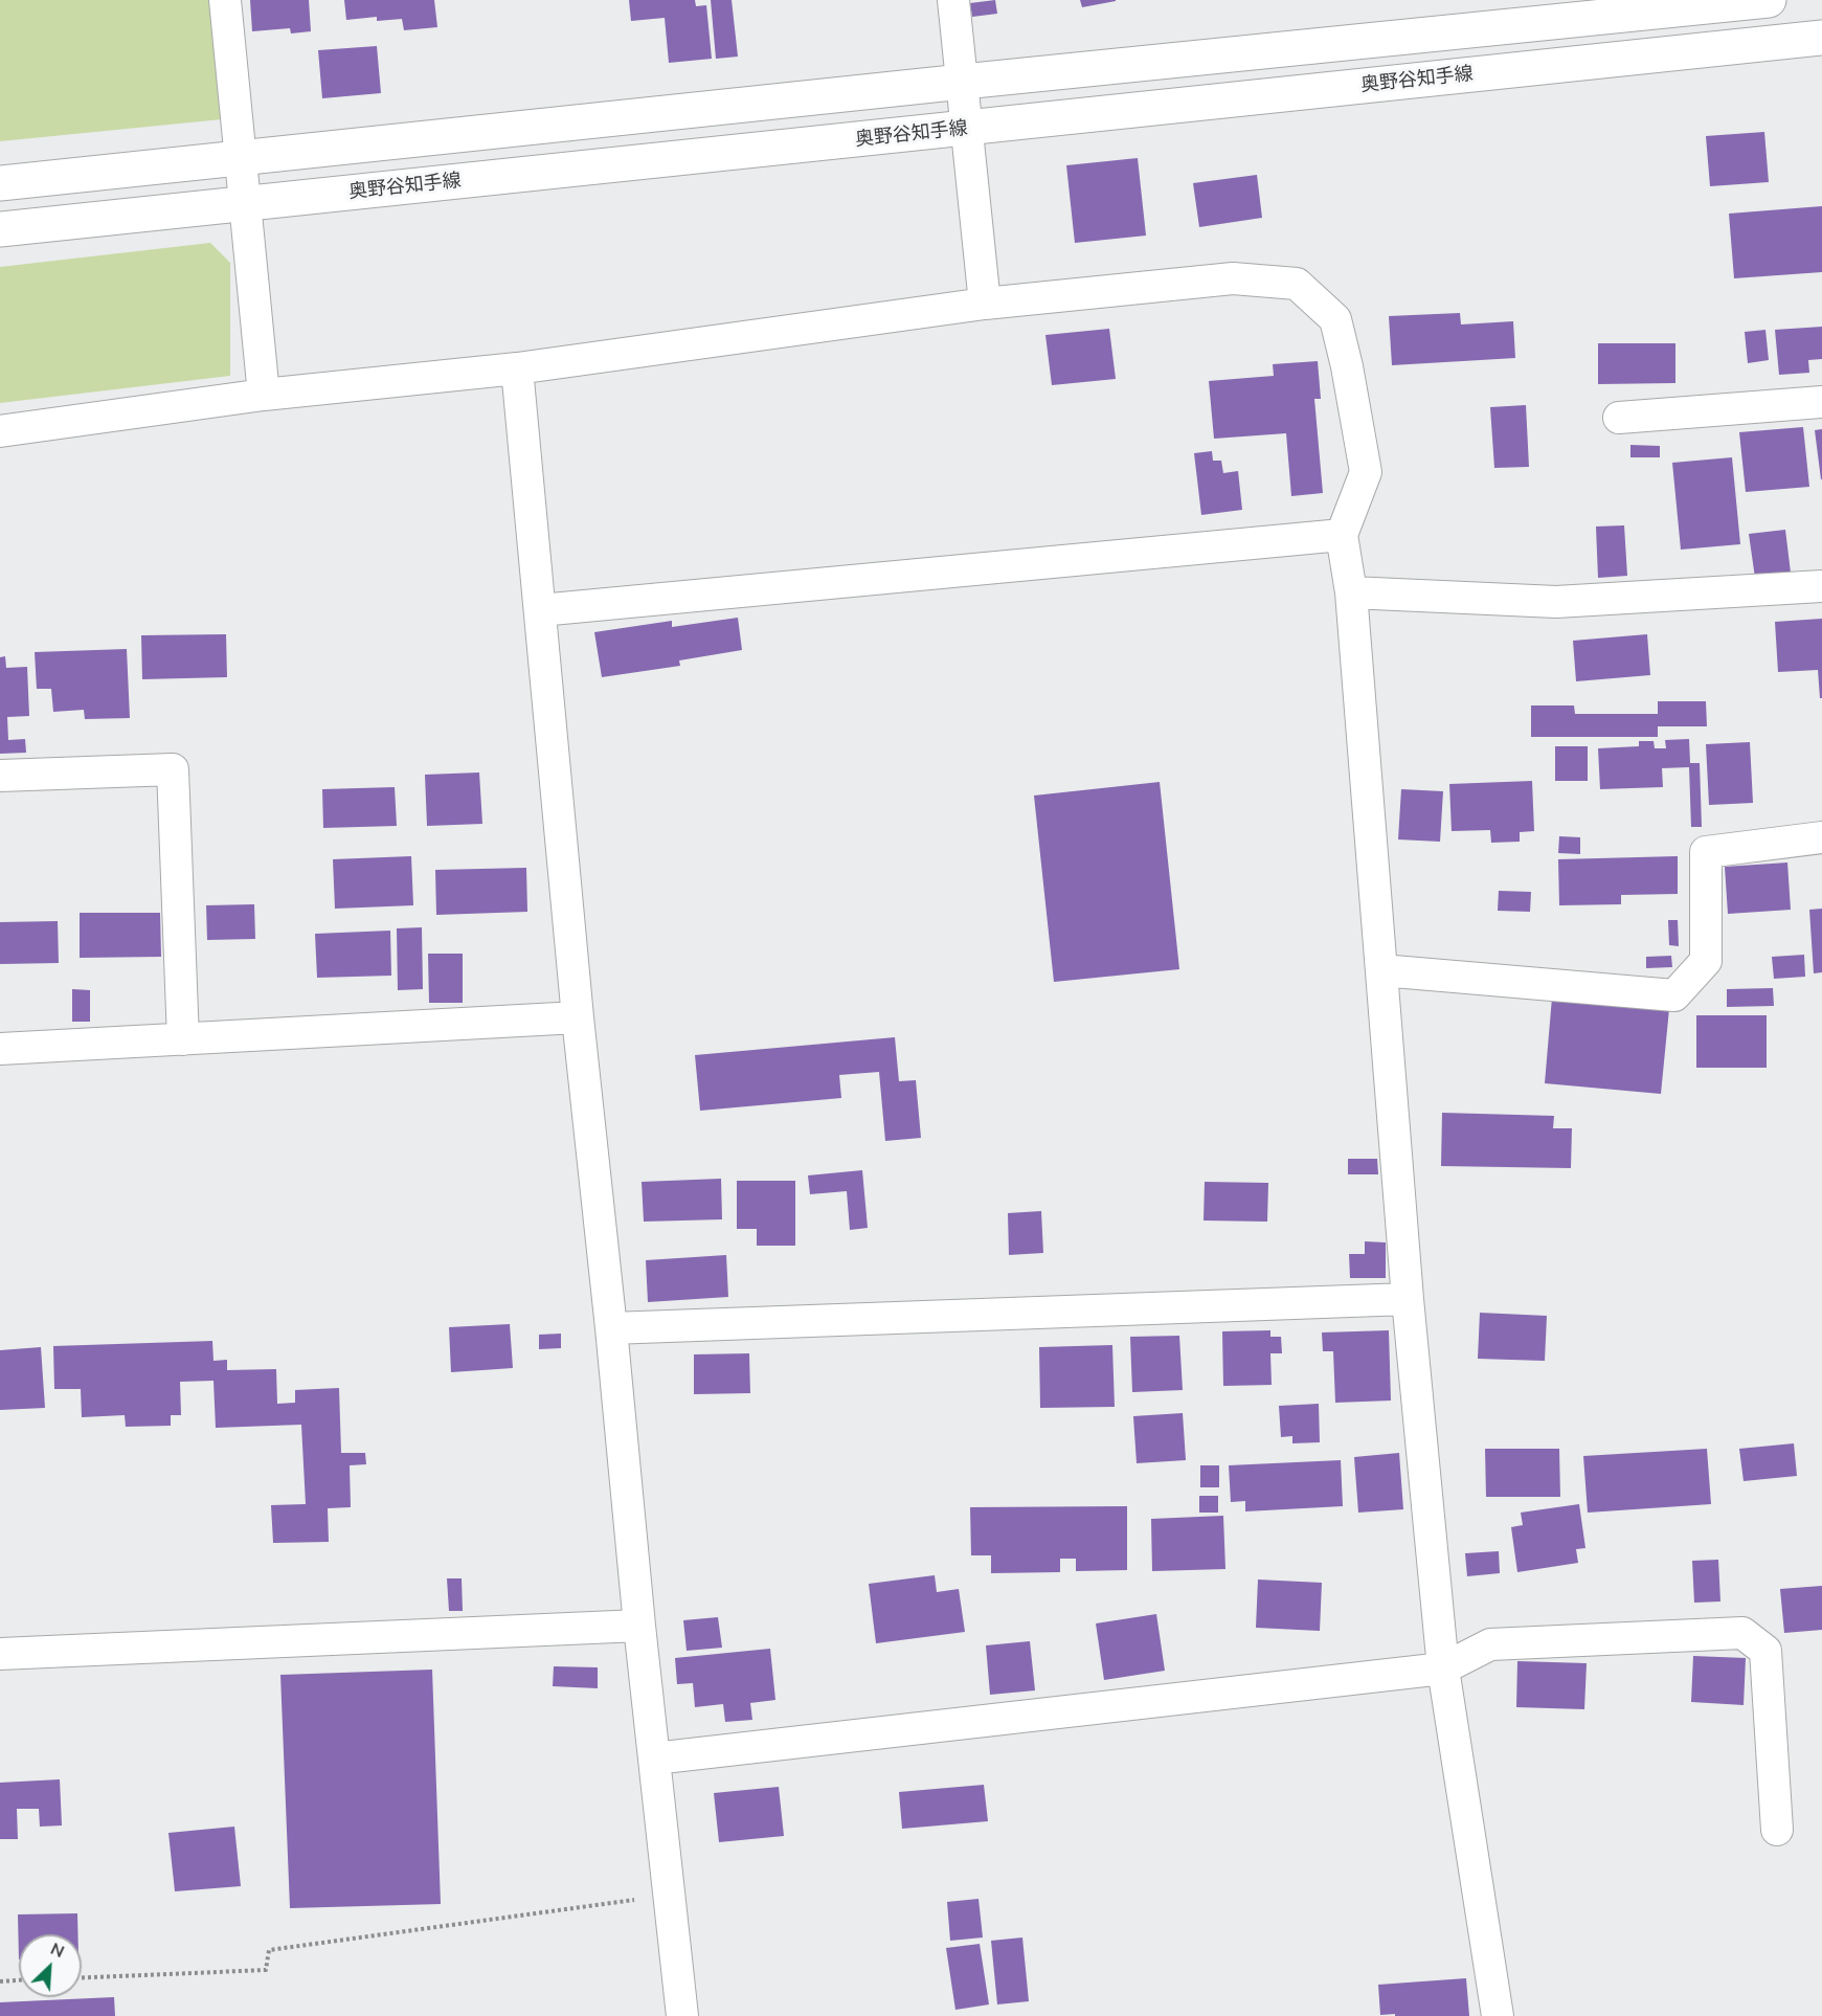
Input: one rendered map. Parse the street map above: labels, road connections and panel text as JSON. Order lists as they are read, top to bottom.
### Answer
{
  "streets": {
    "main road": ["奥野谷知手線"]
  },
  "north": "top right"
}
